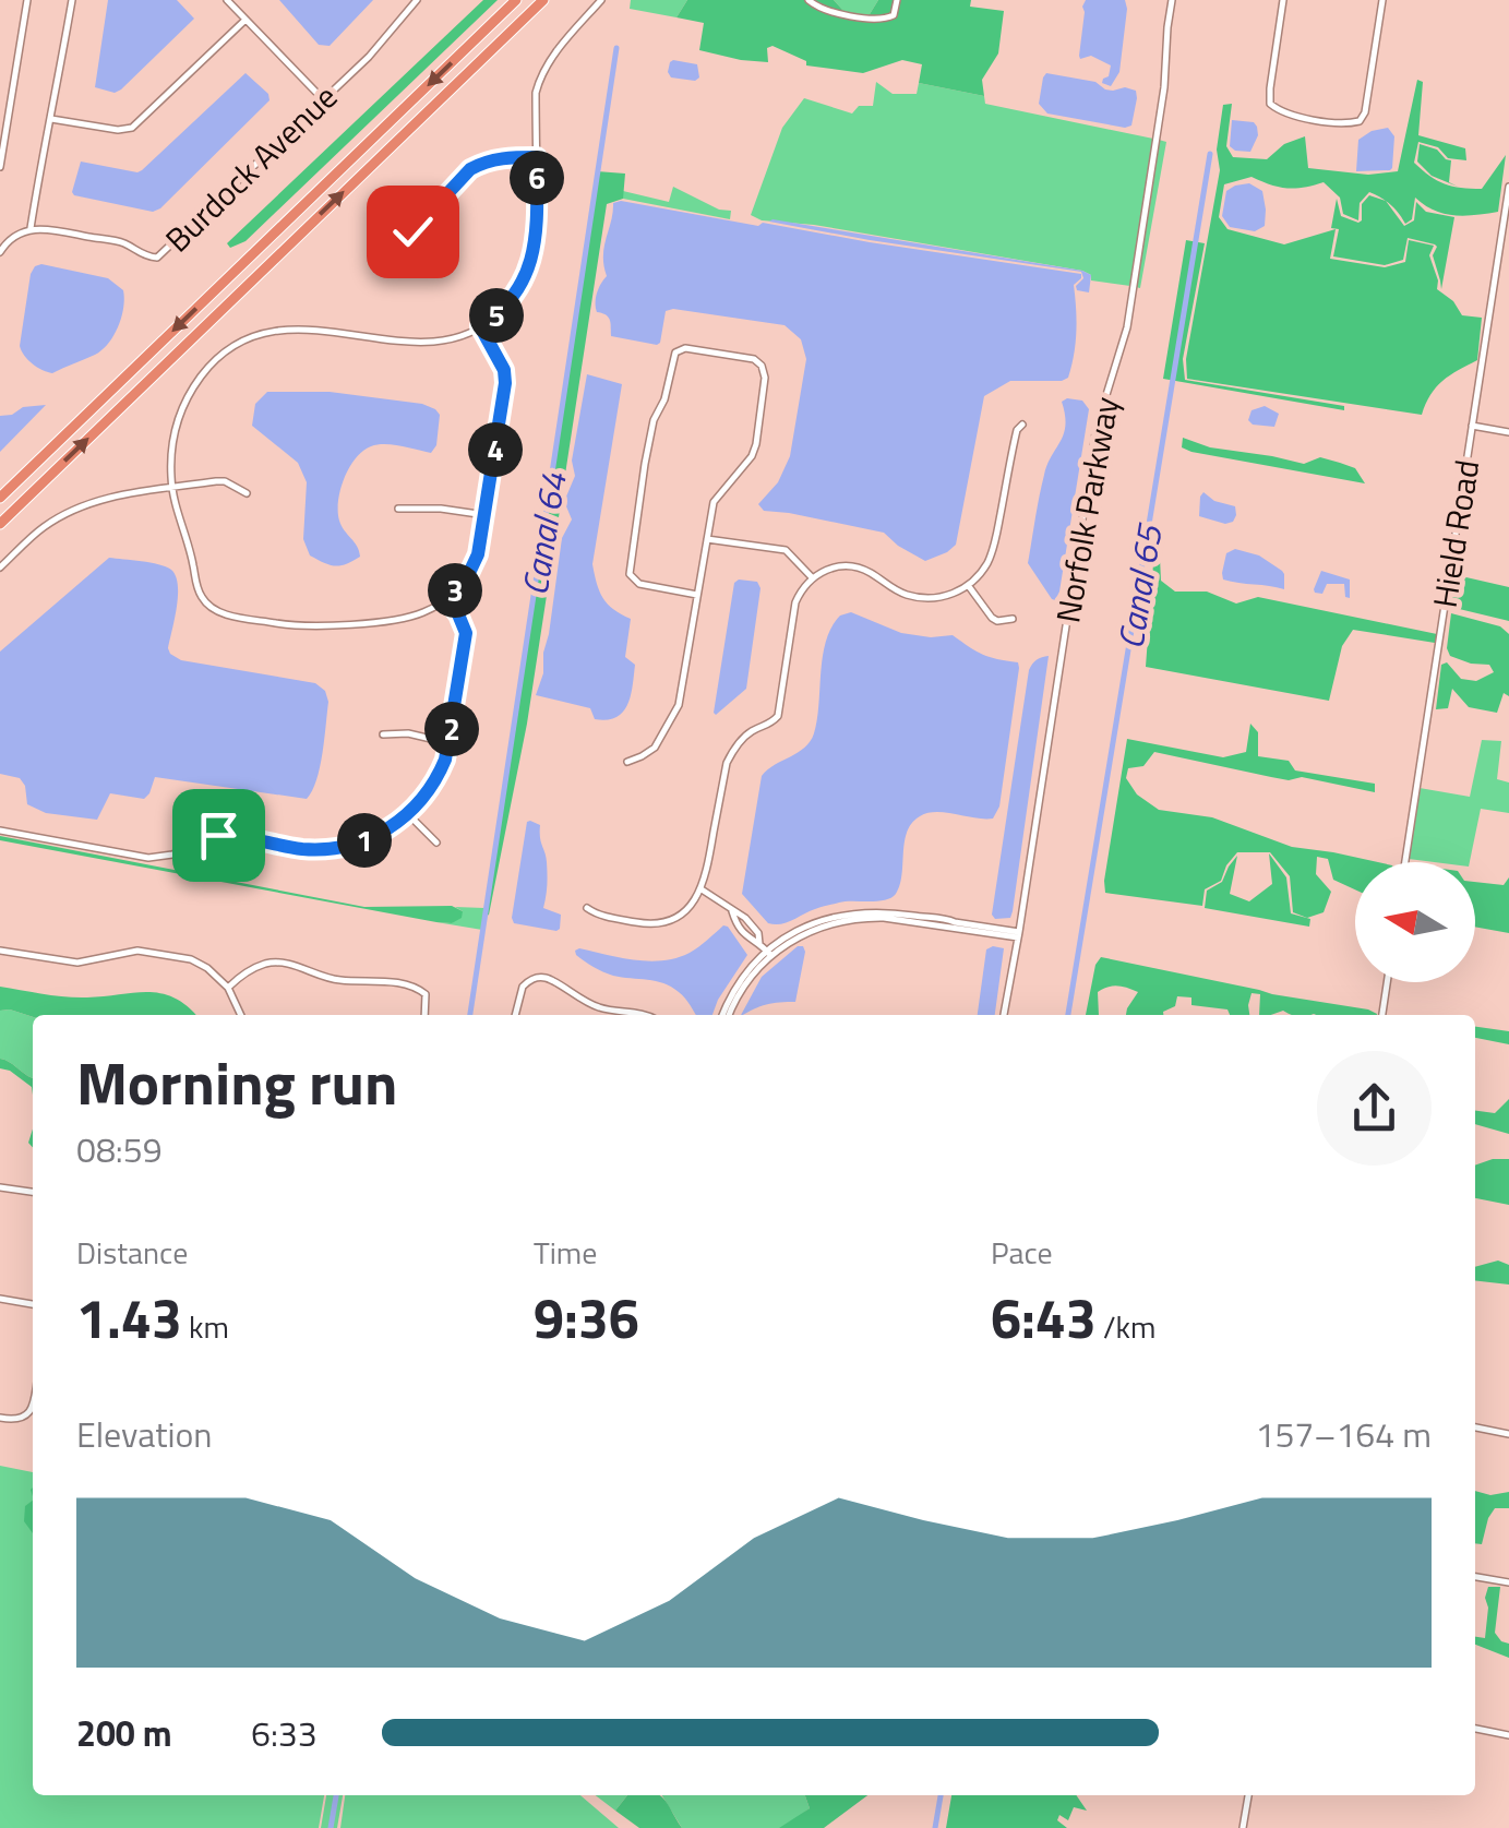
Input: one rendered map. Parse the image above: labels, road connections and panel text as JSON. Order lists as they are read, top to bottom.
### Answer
{
  "streets": {
    "street": ["Burdock Avenue", "Norfolk Parkway", "Hield Road"]
  },
  "water": ["Canal 64", "Canal 65"],
  "north": "left",
  "page": {
    "pins": [
      "6",
      "5",
      "4",
      "3",
      "2",
      "1"
    ],
    "heading": ["Morning run", "08:59"],
    "stats": [
      ["Distance", "1.43 km"],
      ["Time", "9:36"],
      ["Pace", "6:43 /km"]
    ],
    "chart": ["Elevation", "157–164 m"],
    "list": [
      {
        "name": "200 m",
        "note": "6:33"
      }
    ]
  }
}
